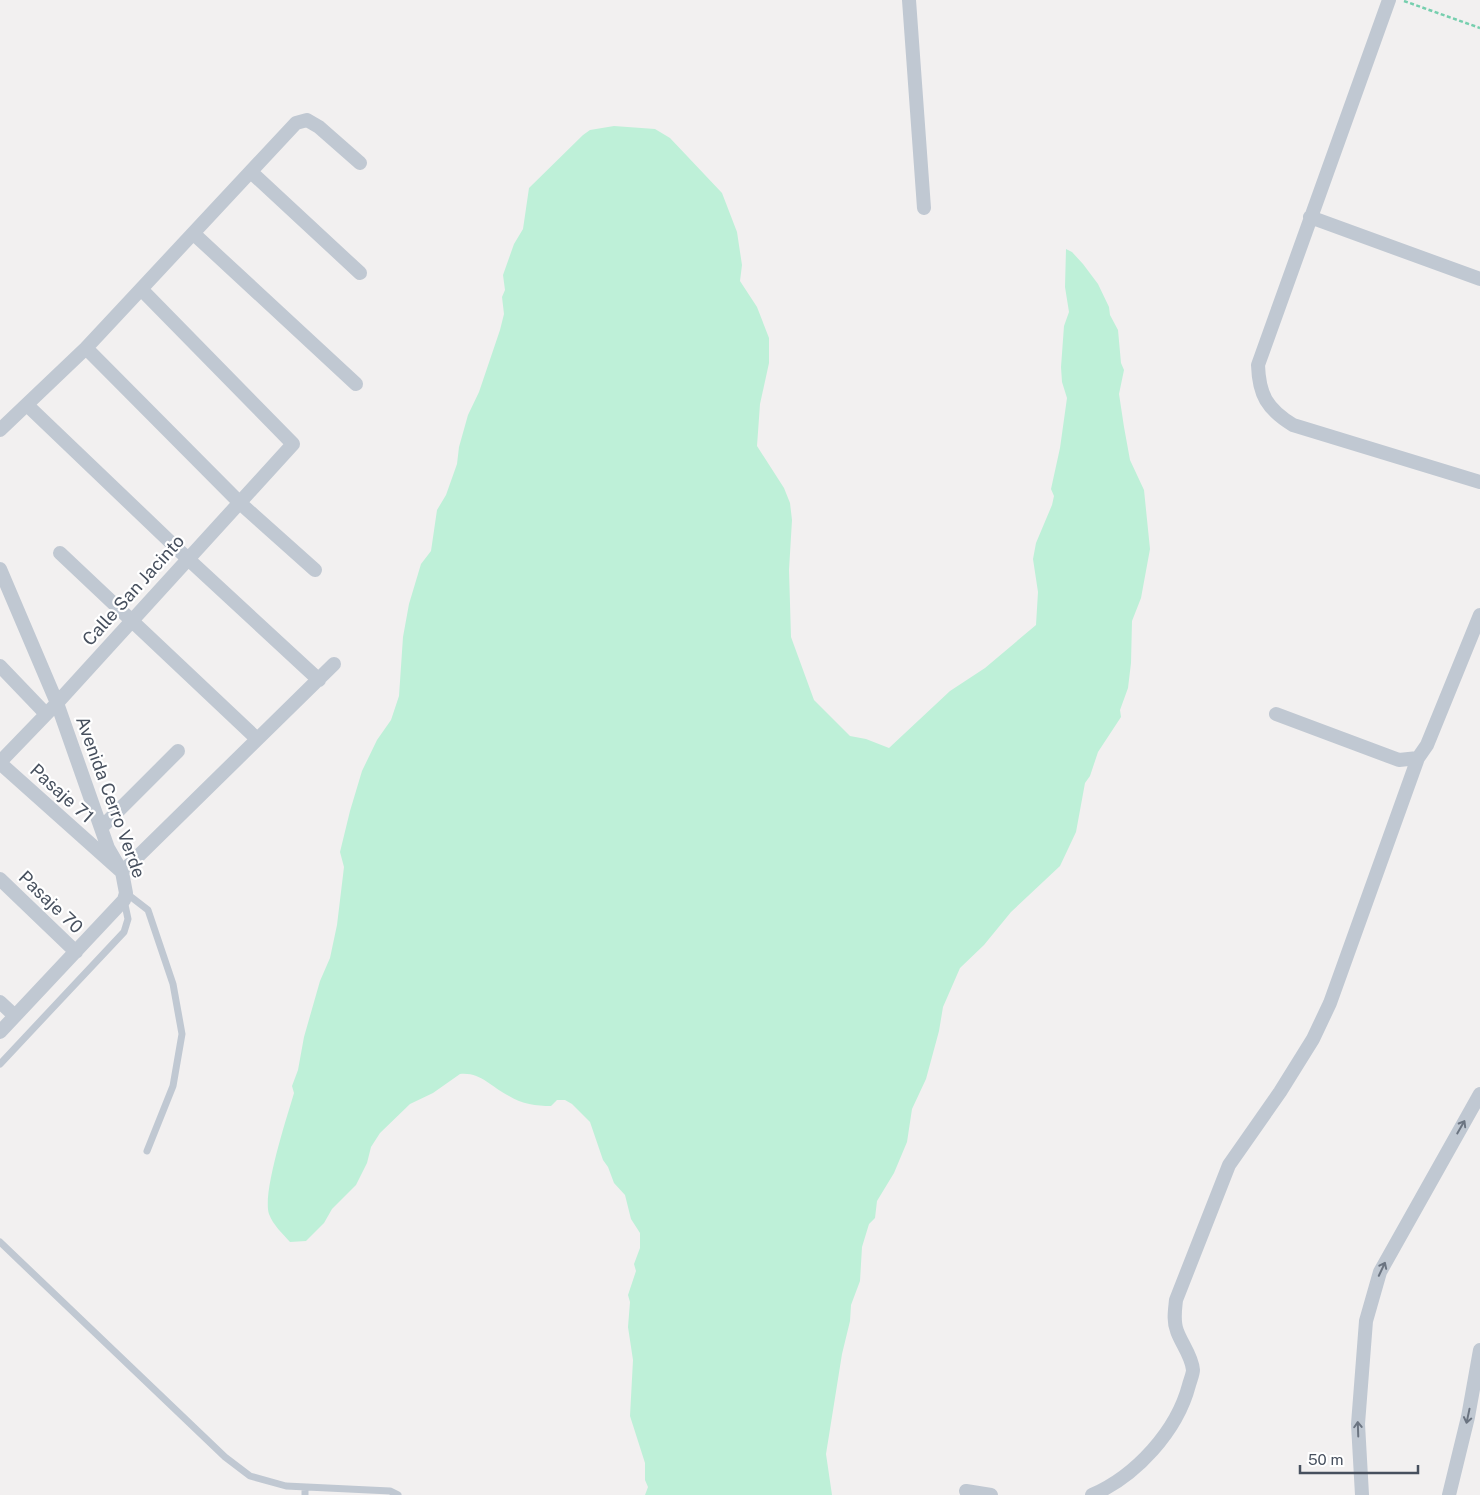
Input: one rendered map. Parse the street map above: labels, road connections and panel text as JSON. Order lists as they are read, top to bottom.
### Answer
{
  "streets": {
    "street": [
      "Calle San Jacinto",
      "Pasaje 71",
      "Avenida Cerro Verde",
      "Pasaje 70"
    ]
  },
  "crossings": [
    ["Calle San Jacinto", "Pasaje 71"],
    ["Calle San Jacinto", "Avenida Cerro Verde"],
    ["Pasaje 71", "Avenida Cerro Verde"],
    ["Avenida Cerro Verde", "Pasaje 70"]
  ],
  "scale_bar": "50 m"
}
